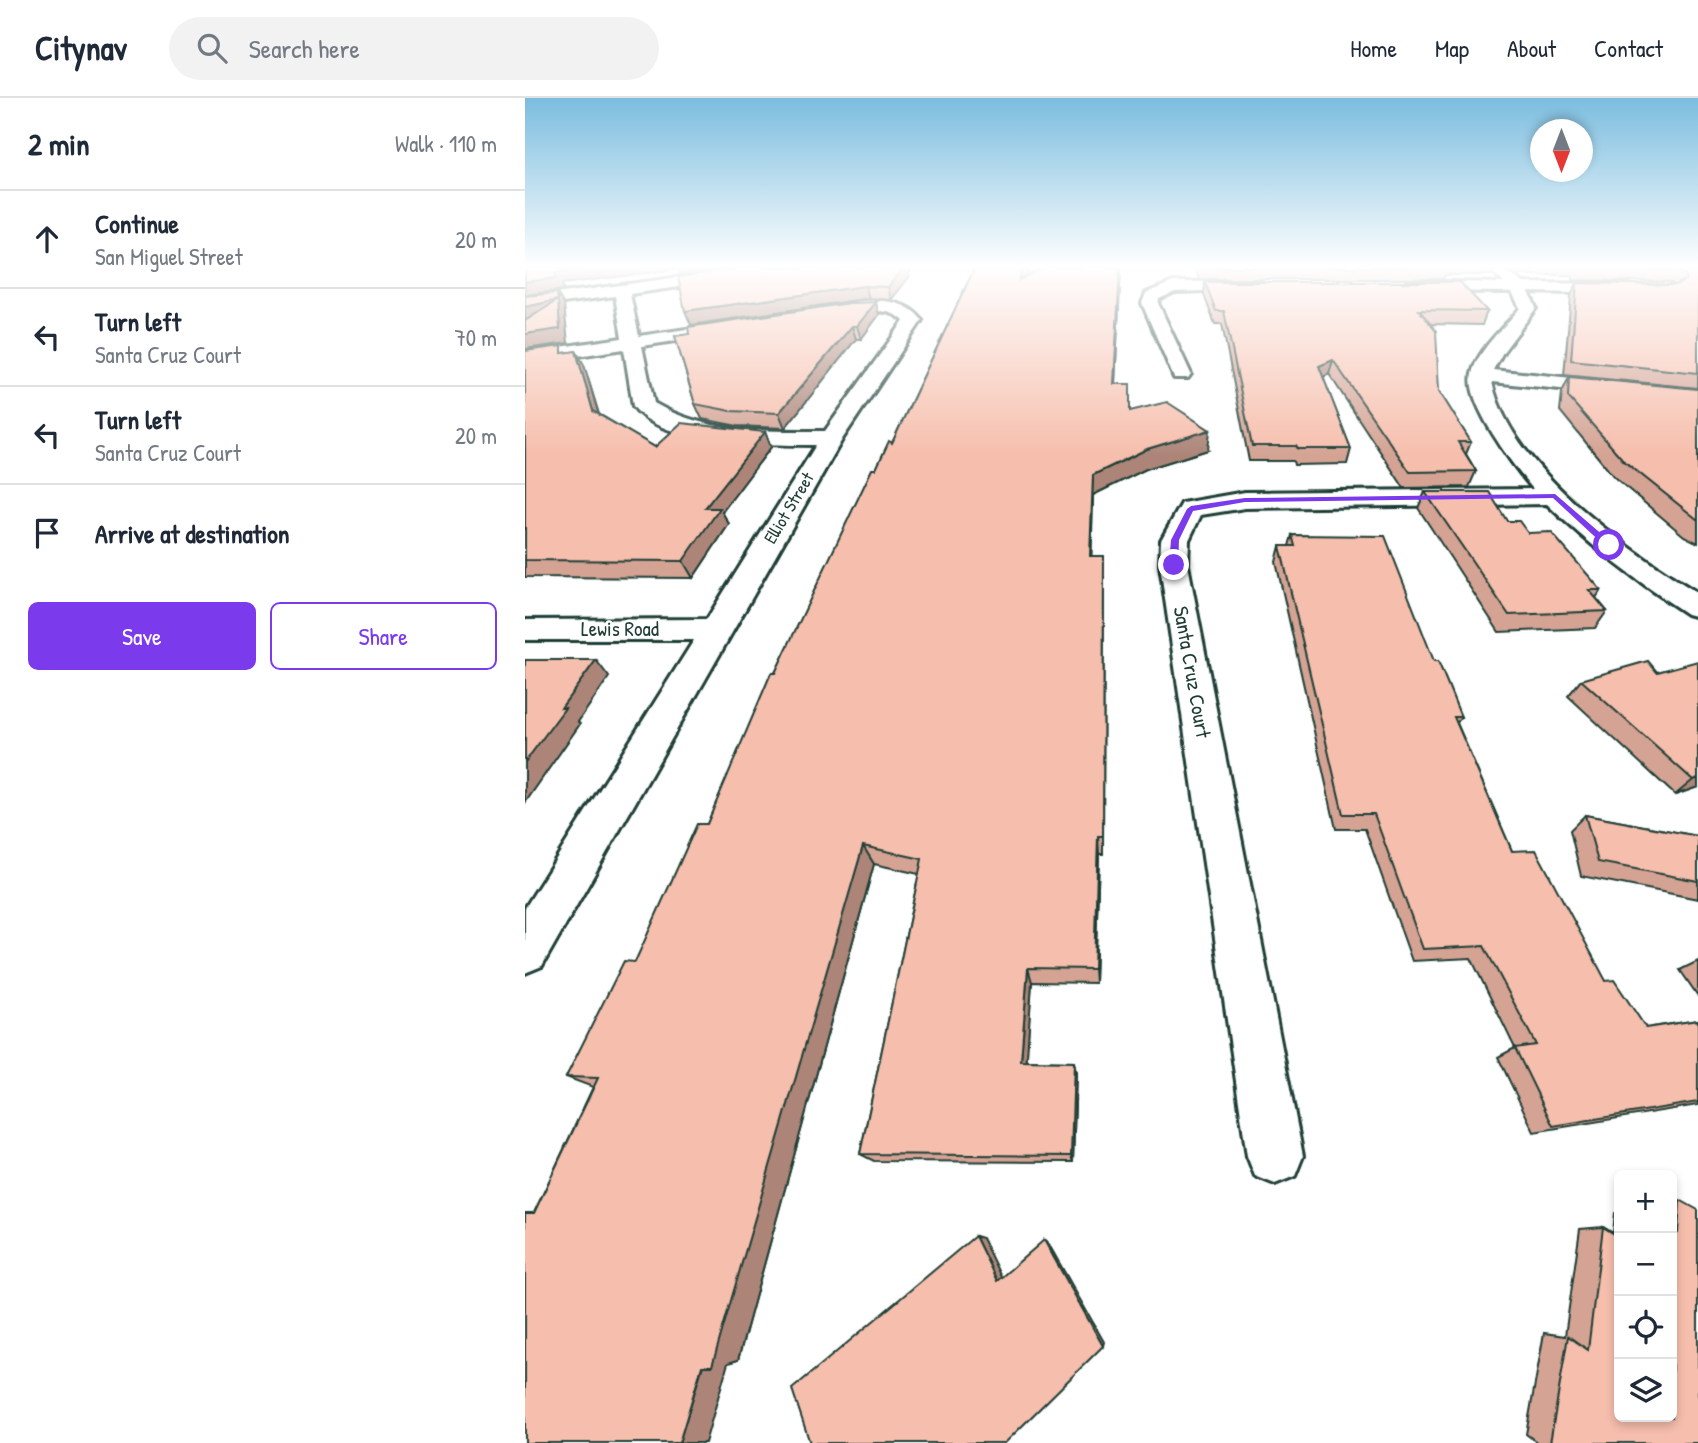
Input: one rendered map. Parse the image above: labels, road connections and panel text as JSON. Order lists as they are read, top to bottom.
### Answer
{
  "streets": {
    "street": ["Elliot Street", "Lewis Road", "Santa Cruz Court"]
  },
  "crossings": [
    ["Elliot Street", "Lewis Road"]
  ],
  "north": "bottom",
  "page": {
    "header": "Citynav",
    "search": "Search here",
    "nav": [
      "Home",
      "Map",
      "About",
      "Contact"
    ],
    "heading": ["2 min", "Walk · 110 m"],
    "list": [
      ["Continue", "San Miguel Street", "20 m"],
      ["Turn left", "Santa Cruz Court", "70 m"],
      ["Turn left", "Santa Cruz Court", "20 m"],
      "Arrive at destination"
    ],
    "buttons": ["Save", "Share"],
    "map_buttons": ["+", "−"]
  }
}
